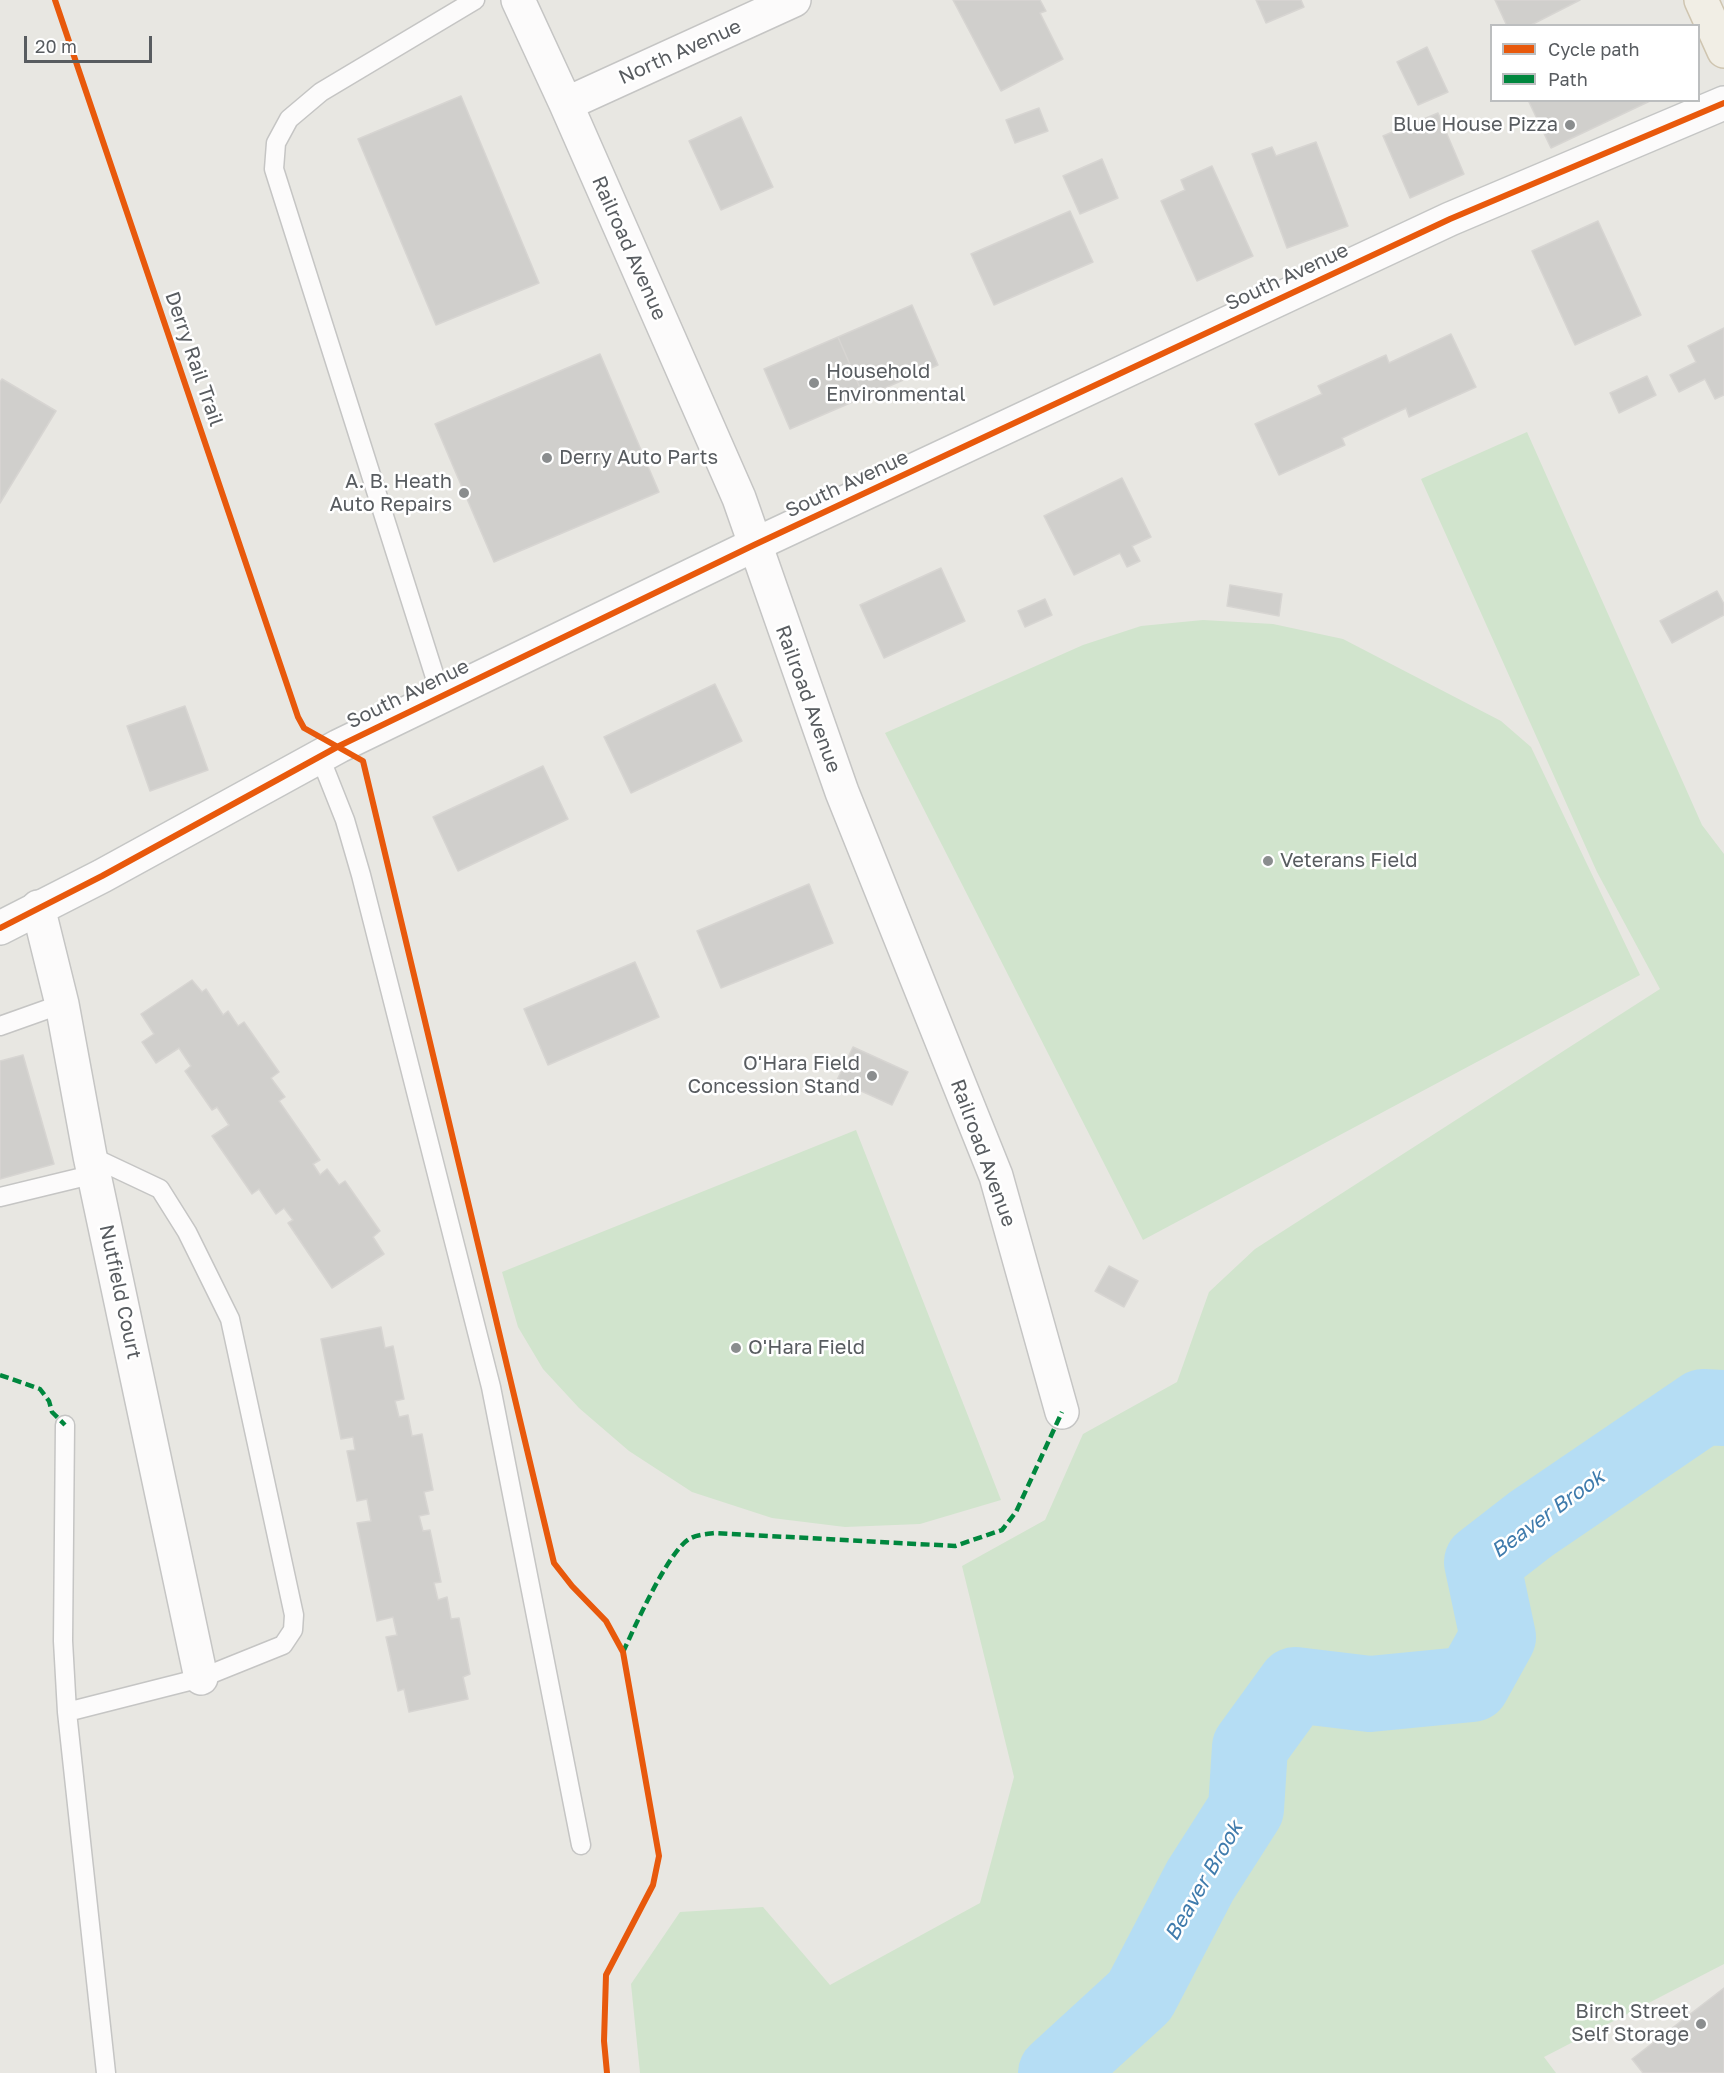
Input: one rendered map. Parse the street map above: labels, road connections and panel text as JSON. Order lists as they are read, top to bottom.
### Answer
{
  "streets": {
    "street": [
      "North Avenue",
      "Railroad Avenue",
      "South Avenue",
      "Nutfield Court"
    ],
    "cycle path": ["Derry Rail Trail"]
  },
  "crossings": [
    ["North Avenue", "Railroad Avenue"],
    ["Railroad Avenue", "South Avenue"],
    ["South Avenue", "Nutfield Court"]
  ],
  "water": ["Beaver Brook"],
  "places": [
    "Blue House Pizza",
    "Household Environmental",
    "Derry Auto Parts",
    "A. B. Heath Auto Repairs",
    "Veterans Field",
    "O'Hara Field Concession Stand",
    "O'Hara Field",
    "Birch Street Self Storage"
  ],
  "legend": ["Cycle path", "Path"],
  "scale_bar": "20 m"
}
